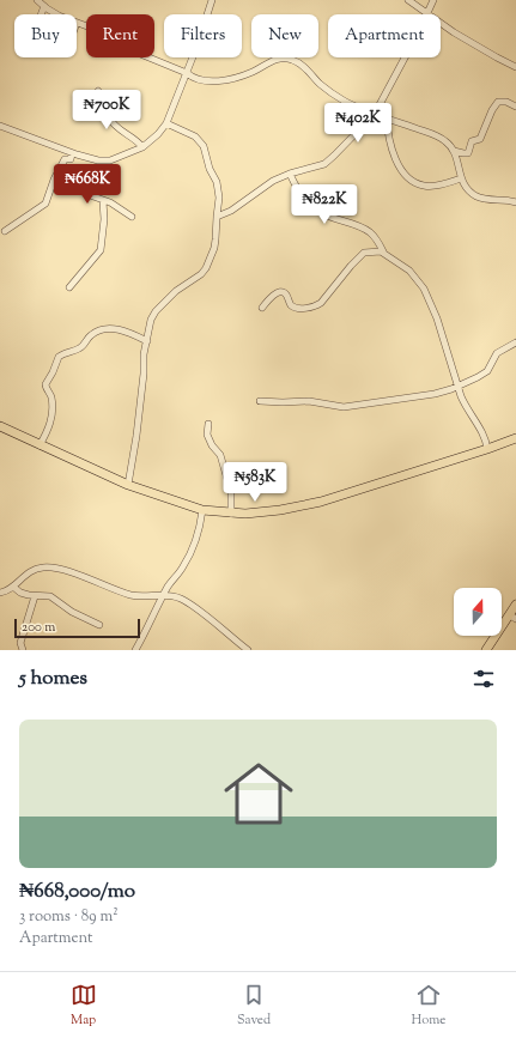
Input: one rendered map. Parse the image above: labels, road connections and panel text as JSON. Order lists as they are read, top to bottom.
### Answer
{
  "scale_bar": "200 m",
  "north": "top",
  "page": {
    "chip": [
      "Buy",
      "Rent",
      "Filters",
      "New",
      "Apartment"
    ],
    "price": [
      "₦700K",
      "₦402K",
      "₦668K",
      "₦822K",
      "₦583K"
    ],
    "scale": "200 m",
    "heading": "5 homes",
    "list": [
      {
        "name": "₦668,000/mo",
        "note": "3 rooms · 89 m² · Apartment"
      }
    ],
    "tabs": ["Map", "Saved", "Home"]
  }
}
